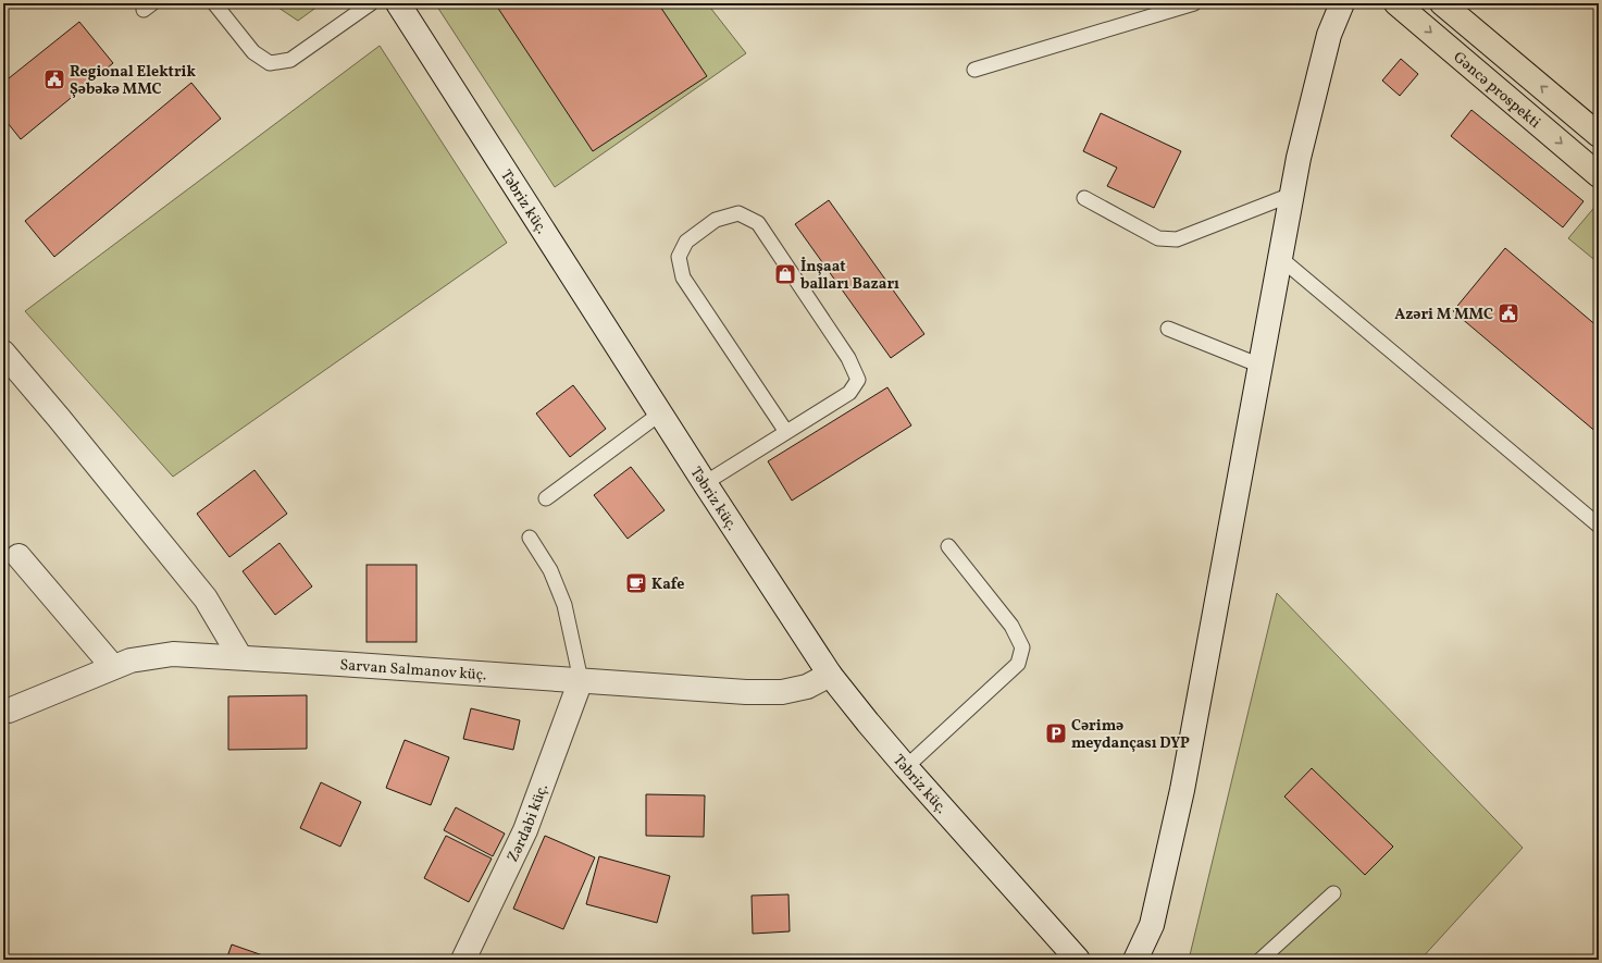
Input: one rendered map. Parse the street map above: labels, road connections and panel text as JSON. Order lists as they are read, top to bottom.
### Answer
{
  "streets": {
    "main road": ["Gəncə prospekti"],
    "street": ["Təbriz küç.", "Sarvan Salmanov küç.", "Zərdabi küç."]
  },
  "crossings": [
    ["Təbriz küç.", "Sarvan Salmanov küç."],
    ["Sarvan Salmanov küç.", "Zərdabi küç."]
  ],
  "places": {
    "public building": ["Regional Elektrik Şəbəkə MMC", "Azəri M MMC"],
    "shop": ["İnşaat balları Bazarı"],
    "cafe": ["Kafe"],
    "parking": ["Cərimə meydançası DYP"]
  }
}
